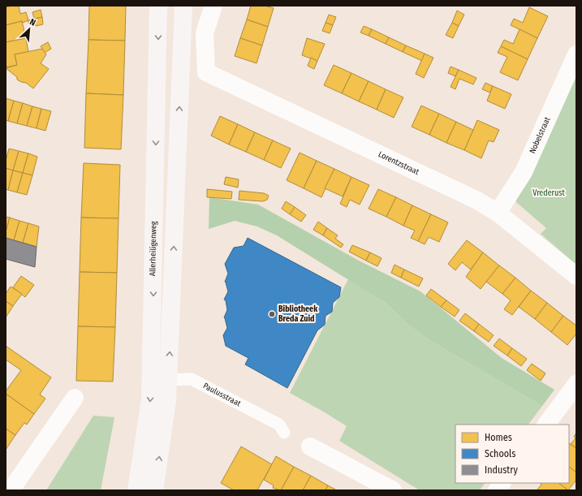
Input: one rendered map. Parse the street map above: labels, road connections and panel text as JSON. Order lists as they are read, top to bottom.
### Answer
{
  "streets": {
    "main road": ["Allerheiligenweg"],
    "street": ["Nobelstraat", "Lorentzstraat"],
    "lane": ["Paulusstraat"]
  },
  "crossings": [
    ["Nobelstraat", "Lorentzstraat"],
    ["Allerheiligenweg", "Paulusstraat"]
  ],
  "parks": ["Vrederust"],
  "places": ["Bibliotheek Breda Zuid"],
  "legend": ["Homes", "Schools", "Industry"],
  "north": "top right"
}
